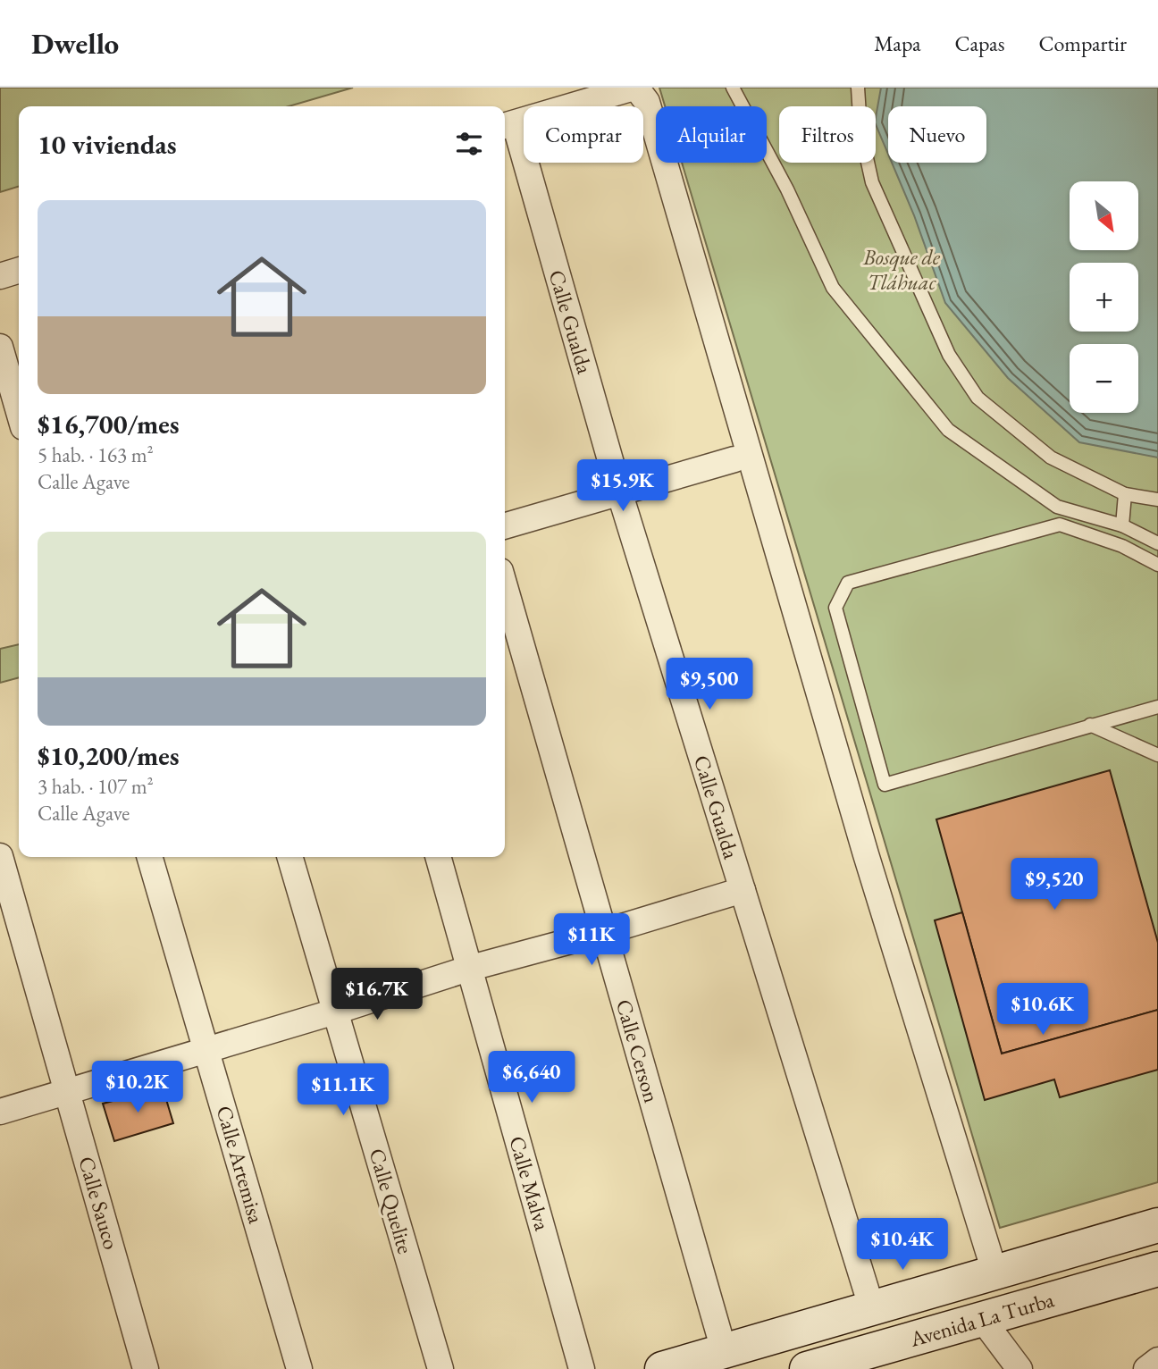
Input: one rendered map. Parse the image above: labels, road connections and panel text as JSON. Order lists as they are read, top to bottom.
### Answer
{
  "streets": {
    "main road": ["Avenida La Turba"],
    "street": [
      "Calle Gualda",
      "Calle Cerson",
      "Calle Artemisa",
      "Calle Malva",
      "Calle Quelite",
      "Calle Sauco"
    ]
  },
  "crossings": [
    ["Calle Gualda", "Avenida La Turba"],
    ["Calle Cerson", "Avenida La Turba"]
  ],
  "parks": ["Bosque de Tláhuac"],
  "north": "bottom right",
  "page": {
    "header": "Dwello",
    "nav": ["Mapa", "Capas", "Compartir"],
    "chip": [
      "Comprar",
      "Alquilar",
      "Filtros",
      "Nuevo"
    ],
    "heading": "10 viviendas",
    "map_buttons": ["+", "−"],
    "list": [
      {
        "name": "$16,700/mes",
        "note": "5 hab. · 163 m² · Calle Agave"
      },
      {
        "name": "$10,200/mes",
        "note": "3 hab. · 107 m² · Calle Agave"
      }
    ],
    "price": [
      "$15.9K",
      "$9,500",
      "$9,520",
      "$11K",
      "$16.7K",
      "$10.6K",
      "$6,640",
      "$10.2K",
      "$11.1K",
      "$10.4K"
    ]
  }
}
